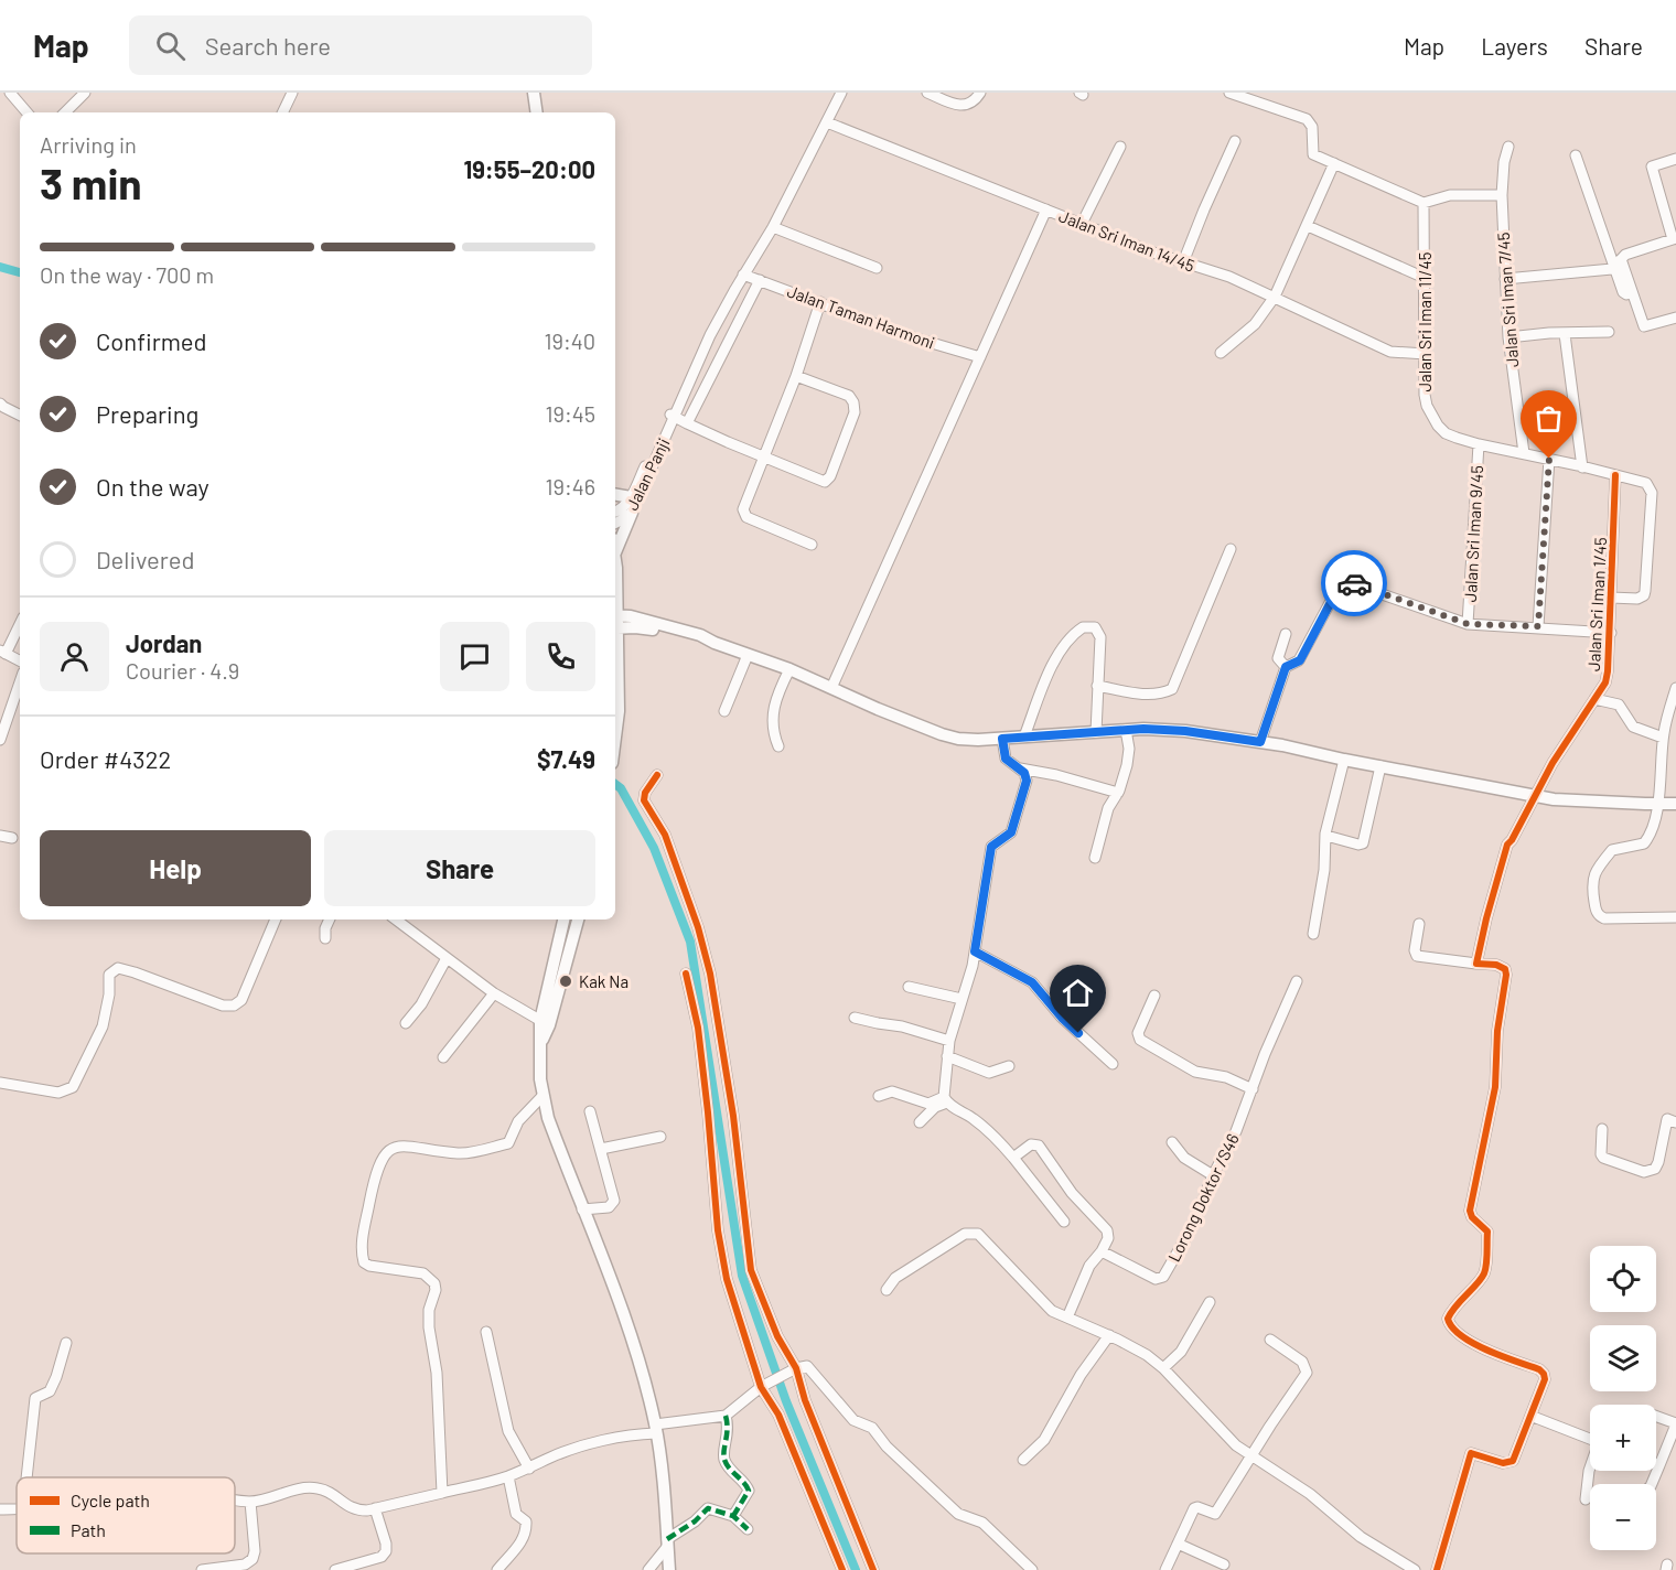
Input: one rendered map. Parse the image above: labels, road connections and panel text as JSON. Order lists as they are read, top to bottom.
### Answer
{
  "streets": {
    "street": [
      "Jalan Sri Iman 14/45",
      "Jalan Sri Iman 7/45",
      "Jalan Taman Harmoni",
      "Jalan Sri Iman 11/45",
      "Jalan Panji",
      "Jalan Sri Iman 9/45",
      "Jalan Sri Iman 1/45",
      "Lorong Doktor /S46"
    ]
  },
  "crossings": [
    ["Jalan Sri Iman 14/45", "Jalan Sri Iman 11/45"],
    ["Jalan Sri Iman 7/45", "Jalan Sri Iman 11/45"],
    ["Jalan Sri Iman 11/45", "Jalan Sri Iman 9/45"],
    ["Jalan Sri Iman 11/45", "Jalan Sri Iman 1/45"]
  ],
  "places": ["Kak Na"],
  "legend": ["Cycle path", "Path"],
  "page": {
    "header": "Map",
    "search": "Search here",
    "nav": ["Map", "Layers", "Share"],
    "heading": ["3 min", "Arriving in", "19:55–20:00"],
    "panel": [
      "Jordan",
      "Courier · 4.9",
      "Order #4322",
      "$7.49"
    ],
    "bar": "On the way · 700 m",
    "list": [
      ["Confirmed", "19:40"],
      ["Preparing", "19:45"],
      ["On the way", "19:46"],
      "Delivered"
    ],
    "buttons": ["Help", "Share"],
    "map_buttons": ["+", "−"]
  }
}
